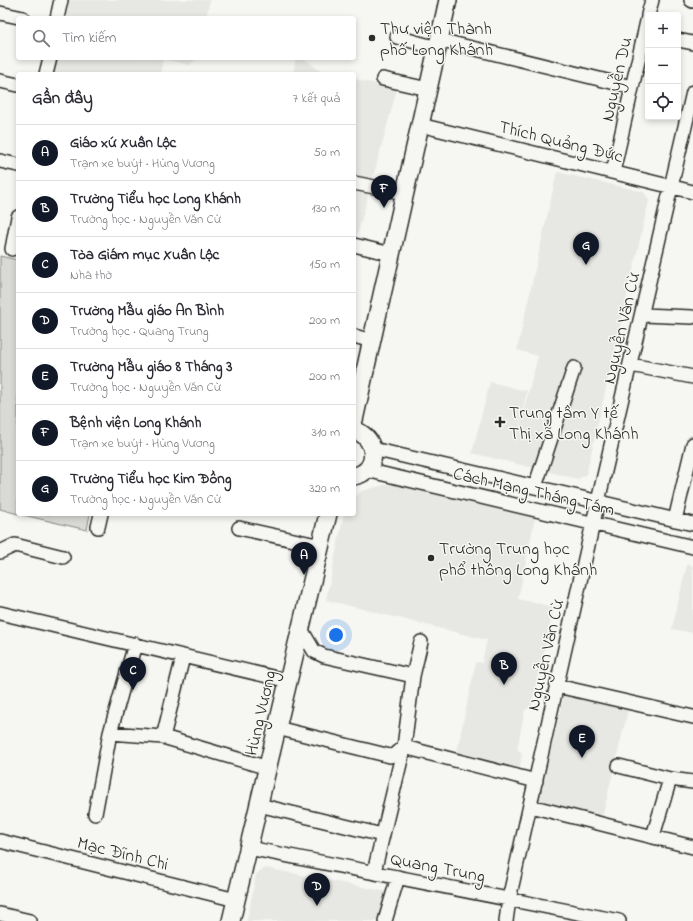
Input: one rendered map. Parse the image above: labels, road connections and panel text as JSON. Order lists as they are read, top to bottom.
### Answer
{
  "streets": {
    "main road": ["Hùng Vương"],
    "street": [
      "Nguyễn Du",
      "Thích Quảng Đức",
      "Nguyễn Văn Cừ",
      "Cách Mạng Tháng Tám",
      "Mạc Đĩnh Chi",
      "Quang Trung"
    ]
  },
  "crossings": [
    ["Nguyễn Du", "Thích Quảng Đức"],
    ["Thích Quảng Đức", "Nguyễn Văn Cừ"],
    ["Nguyễn Văn Cừ", "Cách Mạng Tháng Tám"],
    ["Nguyễn Văn Cừ", "Quang Trung"],
    ["Hùng Vương", "Mạc Đĩnh Chi"],
    ["Hùng Vương", "Quang Trung"]
  ],
  "places": {
    "other": ["Thư viện Thành phố Long Khánh", "Trường Trung học phổ thông Long Khánh"],
    "health": ["Trung tâm Y tế Thị xã Long Khánh"]
  },
  "page": {
    "map_buttons": ["+", "−"],
    "search": "Tìm kiếm",
    "heading": ["Gần đây", "7 kết quả"],
    "list": [
      {
        "mark": "A",
        "name": "Giáo xứ Xuân Lộc",
        "note": "Trạm xe buýt · Hùng Vương",
        "value": "50 m"
      },
      {
        "mark": "B",
        "name": "Trường Tiểu học Long Khánh",
        "note": "Trường học · Nguyễn Văn Cừ",
        "value": "130 m"
      },
      {
        "mark": "C",
        "name": "Tòa Giám mục Xuân Lộc",
        "note": "Nhà thờ",
        "value": "150 m"
      },
      {
        "mark": "D",
        "name": "Trường Mẫu giáo An BÌnh",
        "note": "Trường học · Quang Trung",
        "value": "200 m"
      },
      {
        "mark": "E",
        "name": "Trường Mẫu giáo 8 Tháng 3",
        "note": "Trường học · Nguyễn Văn Cừ",
        "value": "200 m"
      },
      {
        "mark": "F",
        "name": "Bệnh viện Long Khánh",
        "note": "Trạm xe buýt · Hùng Vương",
        "value": "310 m"
      },
      {
        "mark": "G",
        "name": "Trường Tiểu học Kim Đồng",
        "note": "Trường học · Nguyễn Văn Cừ",
        "value": "320 m"
      }
    ],
    "pins": [
      "F",
      "G",
      "A",
      "B",
      "C",
      "E",
      "D"
    ]
  }
}
